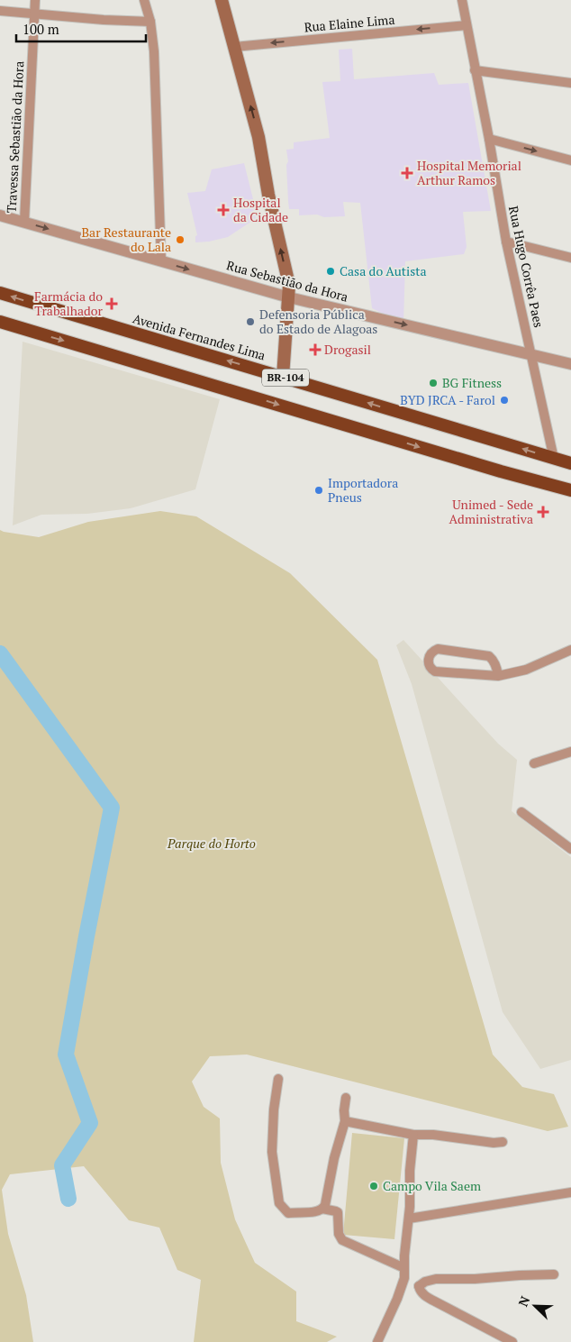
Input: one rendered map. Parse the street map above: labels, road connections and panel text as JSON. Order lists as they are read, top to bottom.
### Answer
{
  "streets": {
    "highway": ["Avenida Fernandes Lima", "BR-104"],
    "street": [
      "Rua Elaine Lima",
      "Travessa Sebastião da Hora",
      "Rua Hugo Corrêa Paes",
      "Rua Sebastião da Hora"
    ]
  },
  "crossings": [
    ["Rua Elaine Lima", "Rua Hugo Corrêa Paes"],
    ["Travessa Sebastião da Hora", "Rua Sebastião da Hora"],
    ["Rua Hugo Corrêa Paes", "Rua Sebastião da Hora"],
    ["Rua Hugo Corrêa Paes", "Avenida Fernandes Lima"]
  ],
  "one_way": ["Rua Elaine Lima", "Rua Sebastião da Hora"],
  "parks": ["Parque do Horto"],
  "places": {
    "health": [
      "Hospital Memorial Arthur Ramos",
      "Hospital da Cidade",
      "Farmácia do Trabalhador",
      "Drogasil",
      "Unimed - Sede Administrativa"
    ],
    "other": [
      "Bar Restaurante do Lala",
      "Casa do Autista",
      "Defensoria Pública do Estado de Alagoas",
      "BG Fitness",
      "BYD JRCA - Farol",
      "Importadora Pneus",
      "Campo Vila Saem"
    ]
  },
  "scale_bar": "100 m",
  "north": "top left"
}
